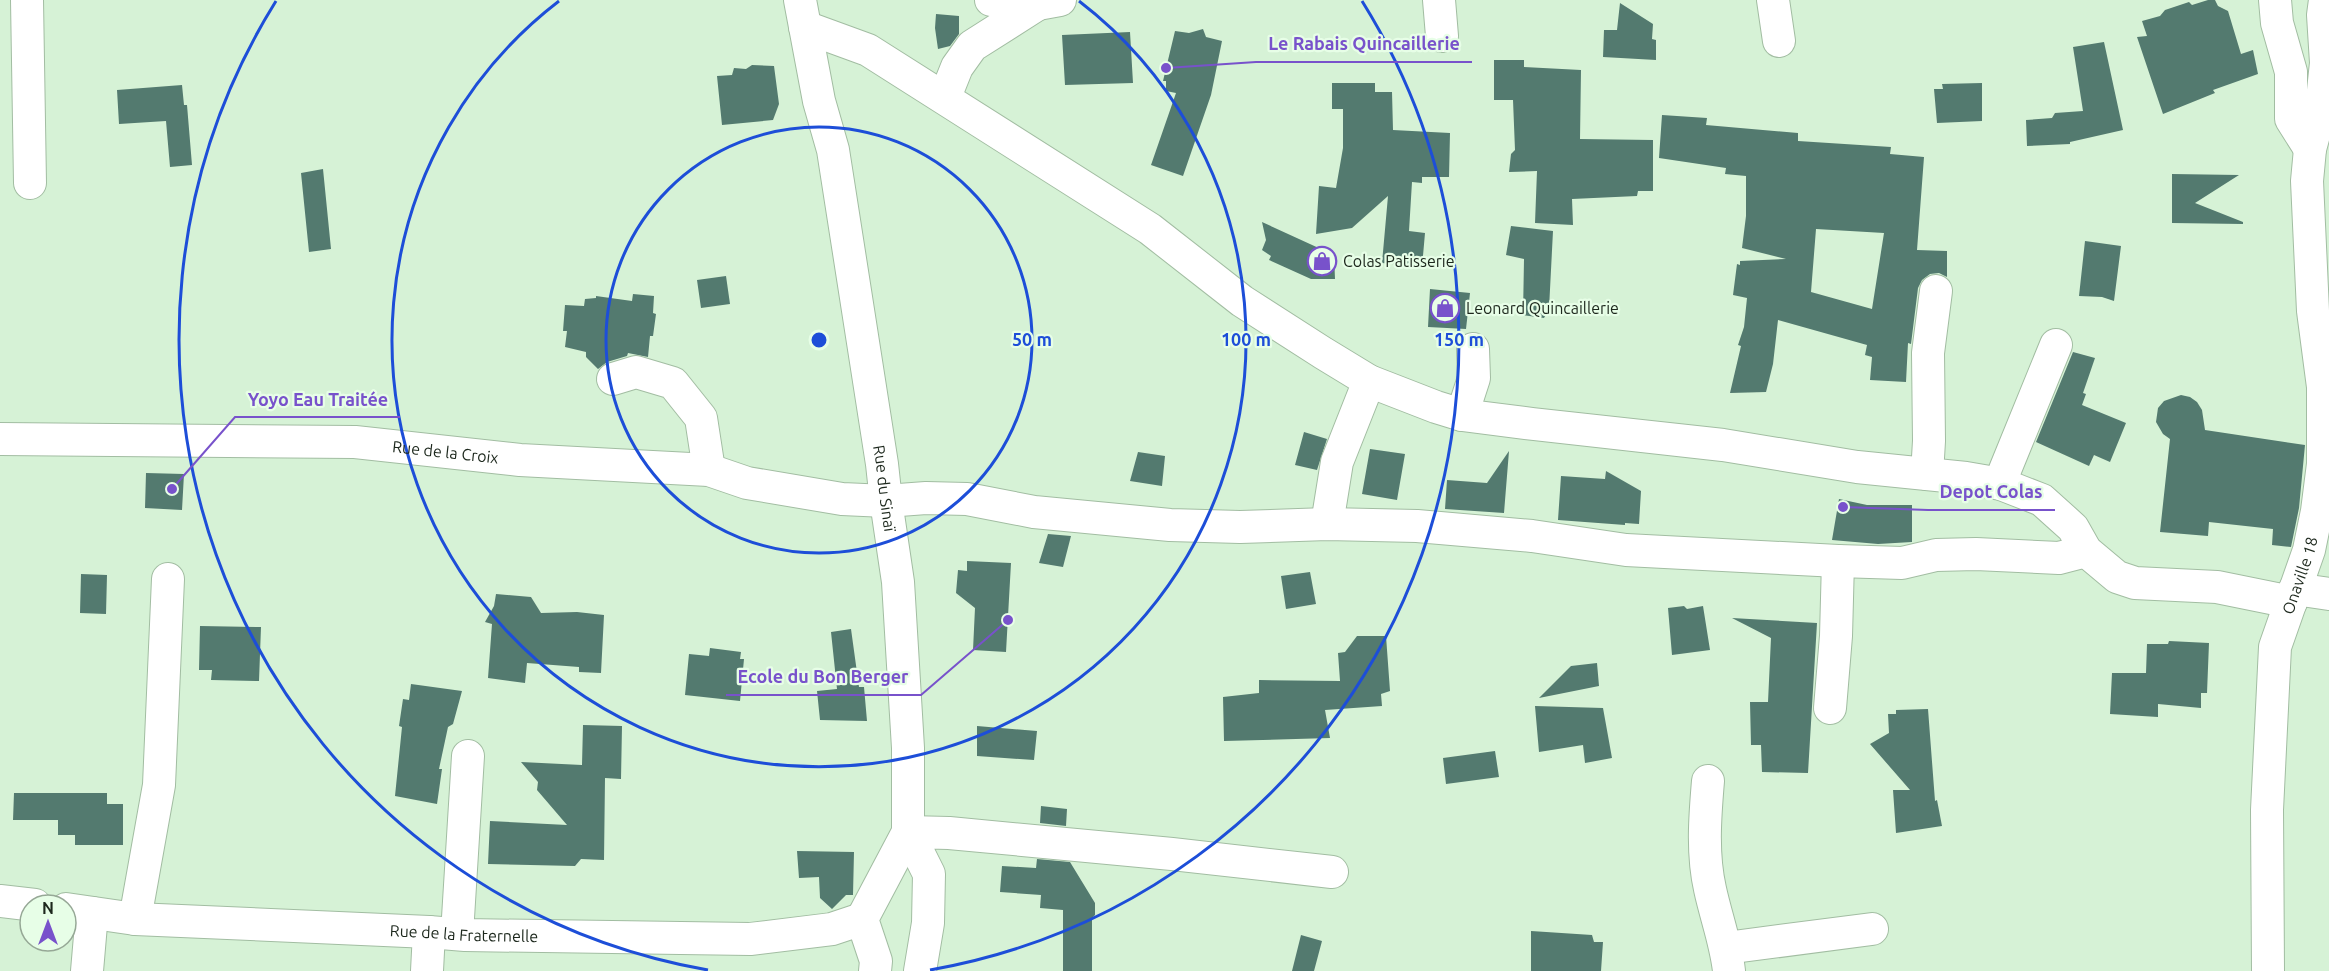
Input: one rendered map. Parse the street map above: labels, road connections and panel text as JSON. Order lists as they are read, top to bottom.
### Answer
{
  "streets": {
    "street": [
      "Rue de la Croix",
      "Rue du Sinaï",
      "Onaville 18",
      "Rue de la Fraternelle"
    ]
  },
  "crossings": [
    ["Rue de la Croix", "Rue du Sinaï"],
    ["Rue du Sinaï", "Rue de la Fraternelle"]
  ],
  "places": {
    "other": [
      "Le Rabais Quincaillerie",
      "Yoyo Eau Traitée",
      "Depot Colas",
      "Ecole du Bon Berger"
    ],
    "shop": ["Colas Patisserie", "Leonard Quincaillerie"]
  },
  "north": "top",
  "rings": ["50 m", "100 m", "150 m"]
}
